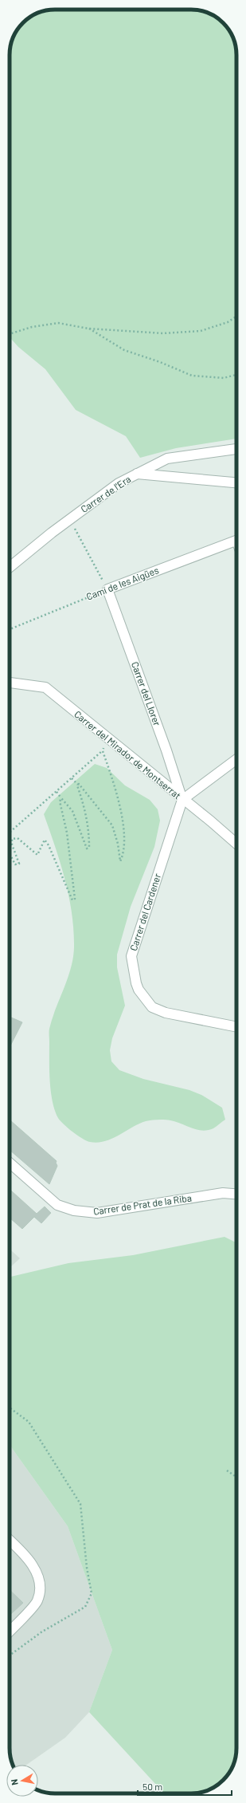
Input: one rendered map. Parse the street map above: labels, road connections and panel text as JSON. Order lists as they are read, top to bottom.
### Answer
{
  "streets": {
    "street": [
      "Carrer de l'Era",
      "Camí de les Aigües",
      "Carrer del Llorer",
      "Carrer del Mirador de Montserrat",
      "Carrer del Cardener",
      "Carrer de Prat de la Riba"
    ]
  },
  "crossings": [
    ["Camí de les Aigües", "Carrer del Llorer"],
    ["Carrer del Llorer", "Carrer del Mirador de Montserrat"],
    ["Carrer del Llorer", "Carrer del Cardener"],
    ["Carrer del Mirador de Montserrat", "Carrer del Cardener"]
  ],
  "scale_bar": "50 m",
  "north": "left"
}
